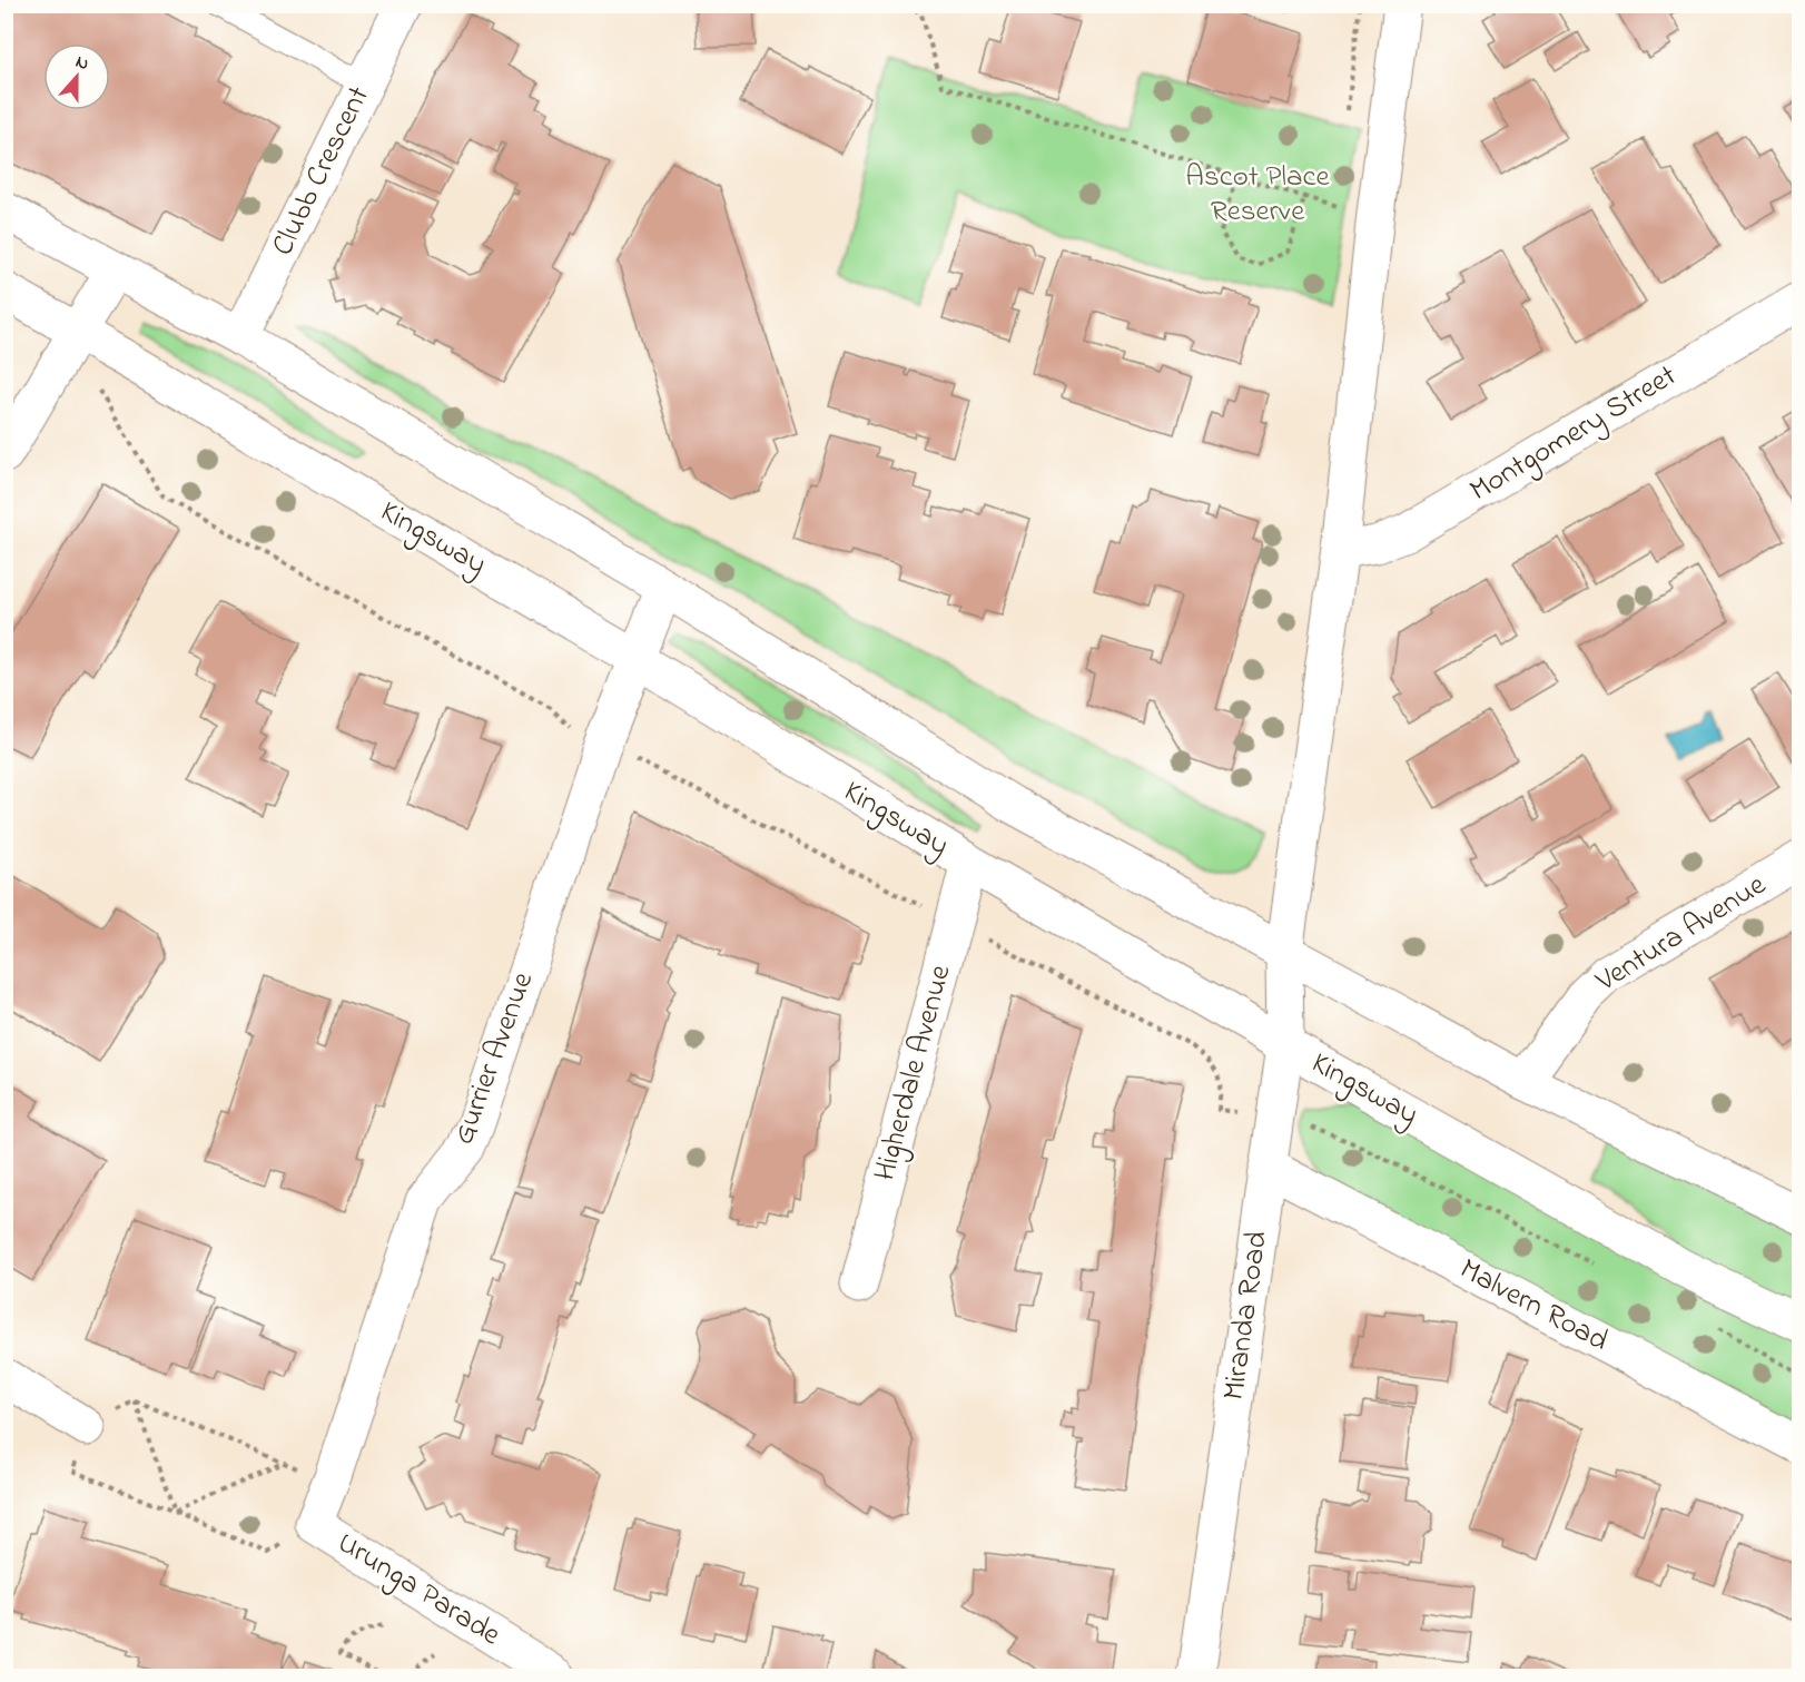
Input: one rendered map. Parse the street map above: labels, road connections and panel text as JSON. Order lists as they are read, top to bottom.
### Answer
{
  "streets": {
    "street": [
      "Clubb Crescent",
      "Montgomery Street",
      "Kingsway",
      "Ventura Avenue",
      "Gurrier Avenue",
      "Higherdale Avenue",
      "Malvern Road",
      "Miranda Road",
      "Urunga Parade"
    ]
  },
  "crossings": [
    ["Montgomery Street", "Miranda Road"],
    ["Kingsway", "Gurrier Avenue"],
    ["Kingsway", "Higherdale Avenue"],
    ["Kingsway", "Miranda Road"],
    ["Gurrier Avenue", "Urunga Parade"],
    ["Malvern Road", "Miranda Road"]
  ],
  "parks": ["Ascot Place Reserve"],
  "north": "top"
}
